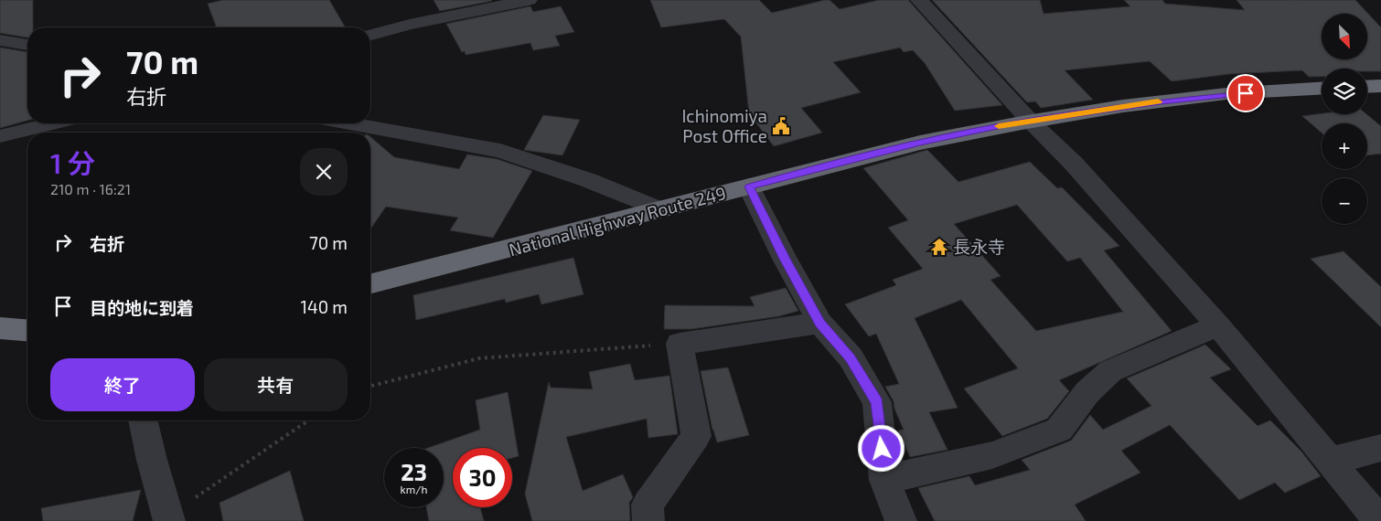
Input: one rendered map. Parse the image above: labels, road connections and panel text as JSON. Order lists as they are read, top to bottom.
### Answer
{
  "streets": {
    "highway": ["National Highway Route 249"]
  },
  "places": {
    "public building": ["Ichinomiya Post Office"],
    "temple": ["長永寺"]
  },
  "north": "bottom right",
  "page": {
    "map_buttons": ["+", "−"],
    "turn": ["70 m", "右折"],
    "heading": ["1 分", "210 m · 16:21"],
    "list": [
      {
        "name": "右折",
        "value": "70 m"
      },
      {
        "name": "目的地に到着",
        "value": "140 m"
      }
    ],
    "buttons": ["終了", "共有"],
    "speed": "23 km/h",
    "limit": "30"
  }
}
